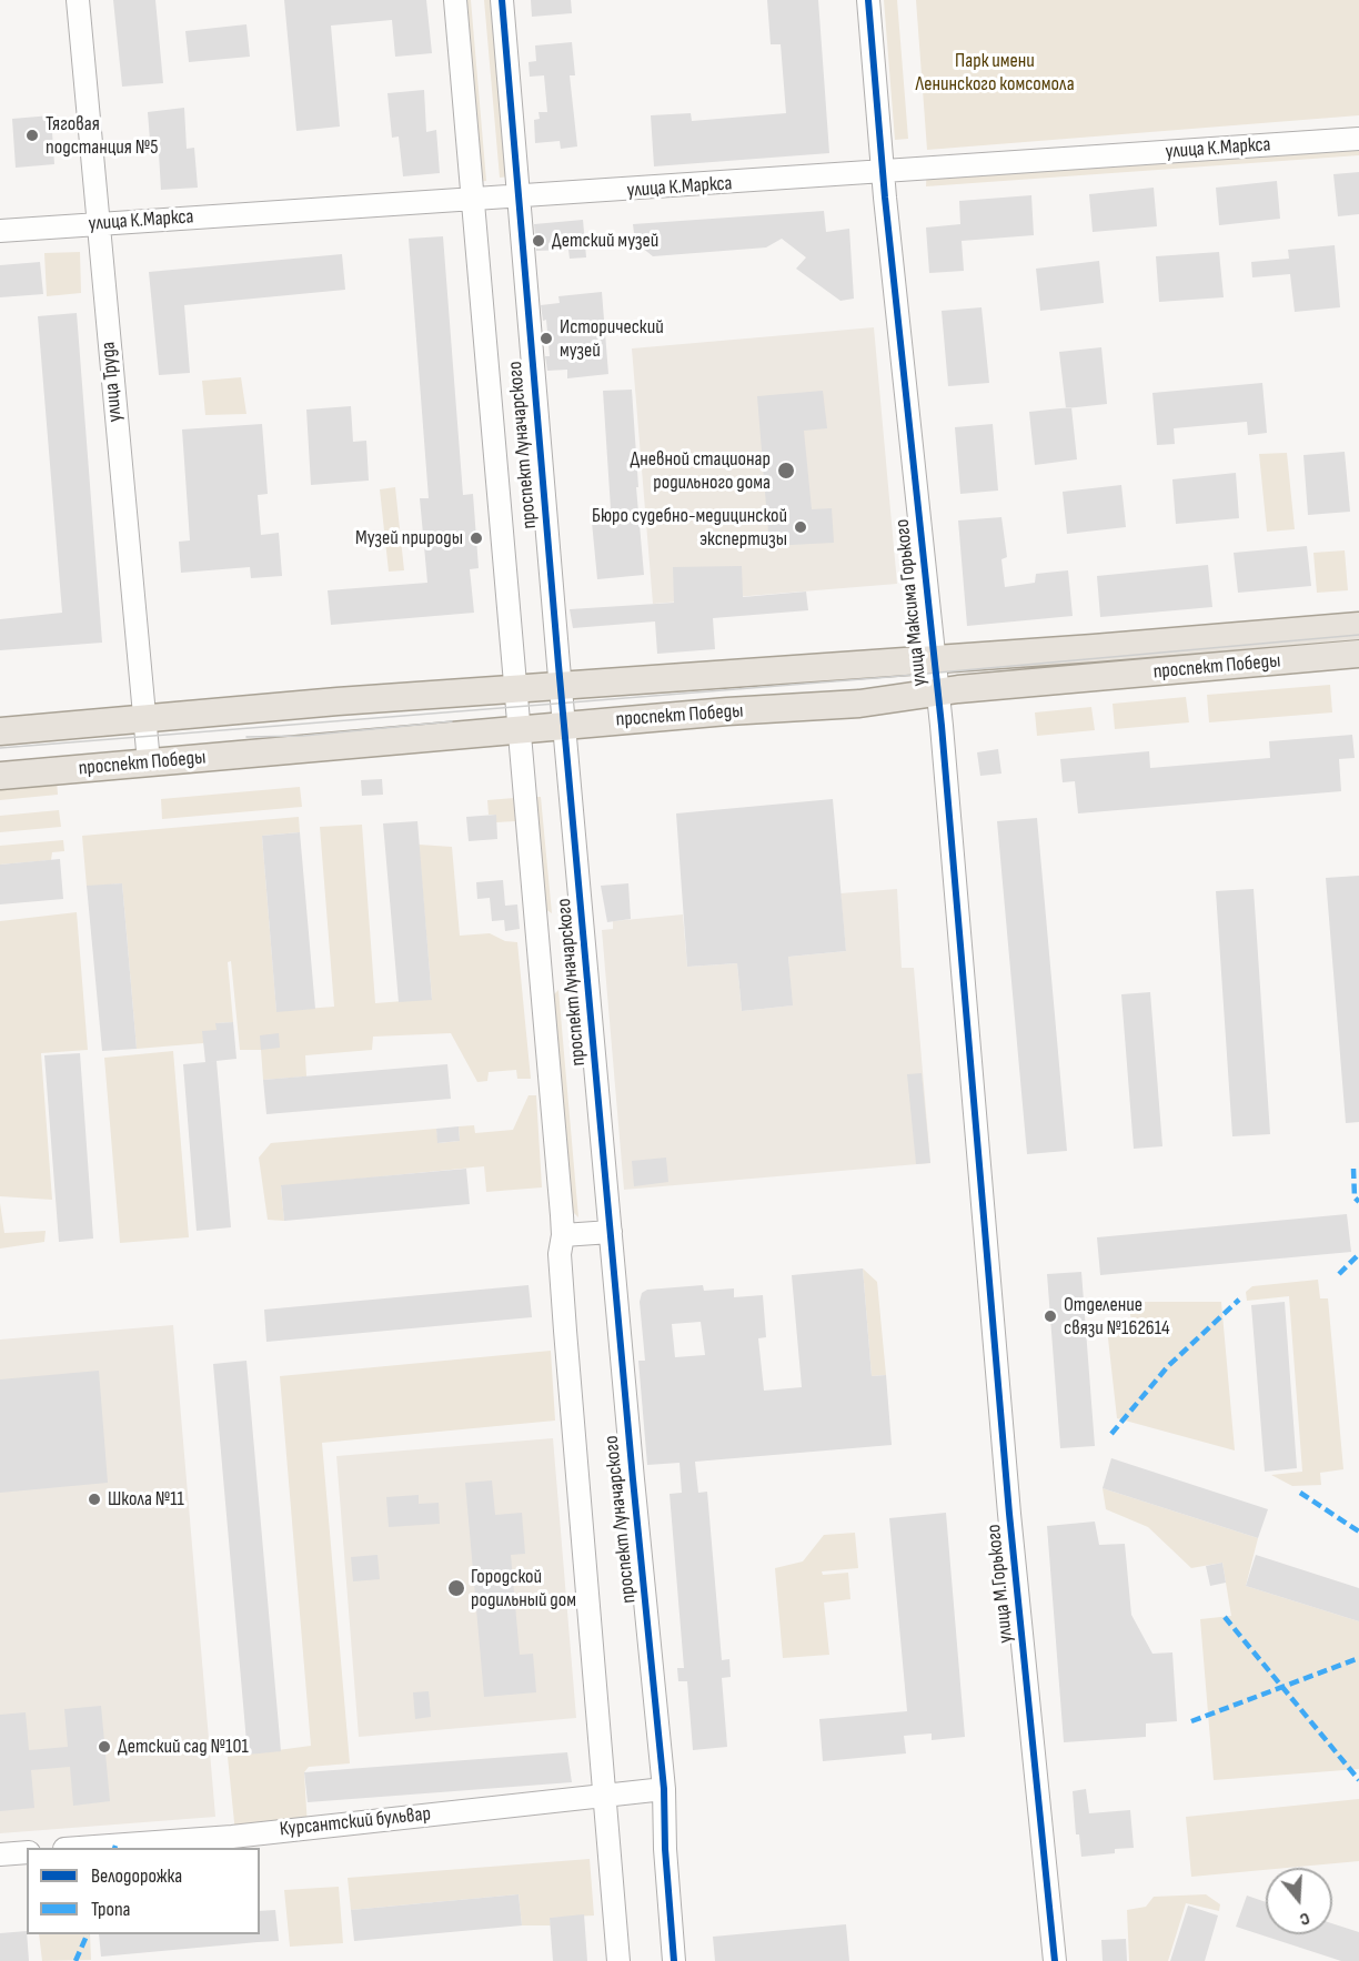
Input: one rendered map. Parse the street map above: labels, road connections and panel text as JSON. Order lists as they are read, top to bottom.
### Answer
{
  "streets": {
    "main road": ["проспект Победы"],
    "street": [
      "улица К.Маркса",
      "улица Труда",
      "проспект Луначарского",
      "улица Максима Горького",
      "улица М.Горького",
      "Курсантский бульвар"
    ]
  },
  "crossings": [
    ["улица К.Маркса", "улица Труда"],
    ["улица К.Маркса", "проспект Луначарского"],
    ["улица К.Маркса", "улица Максима Горького"],
    ["улица Труда", "проспект Победы"],
    ["проспект Луначарского", "проспект Победы"],
    ["проспект Луначарского", "Курсантский бульвар"],
    ["улица Максима Горького", "проспект Победы"],
    ["улица Максима Горького", "улица М.Горького"]
  ],
  "parks": ["Парк имени Ленинского комсомола"],
  "places": [
    "Тяговая подстанция №5",
    "Детский музей",
    "Исторический музей",
    "Дневной стационар родильного дома",
    "Бюро судебно-медицинской экспертизы",
    "Музей природы",
    "Отделение связи №162614",
    "Школа №11",
    "Городской родильный дом",
    "Детский сад №101"
  ],
  "legend": ["Велодорожка", "Тропа"],
  "north": "bottom"
}
